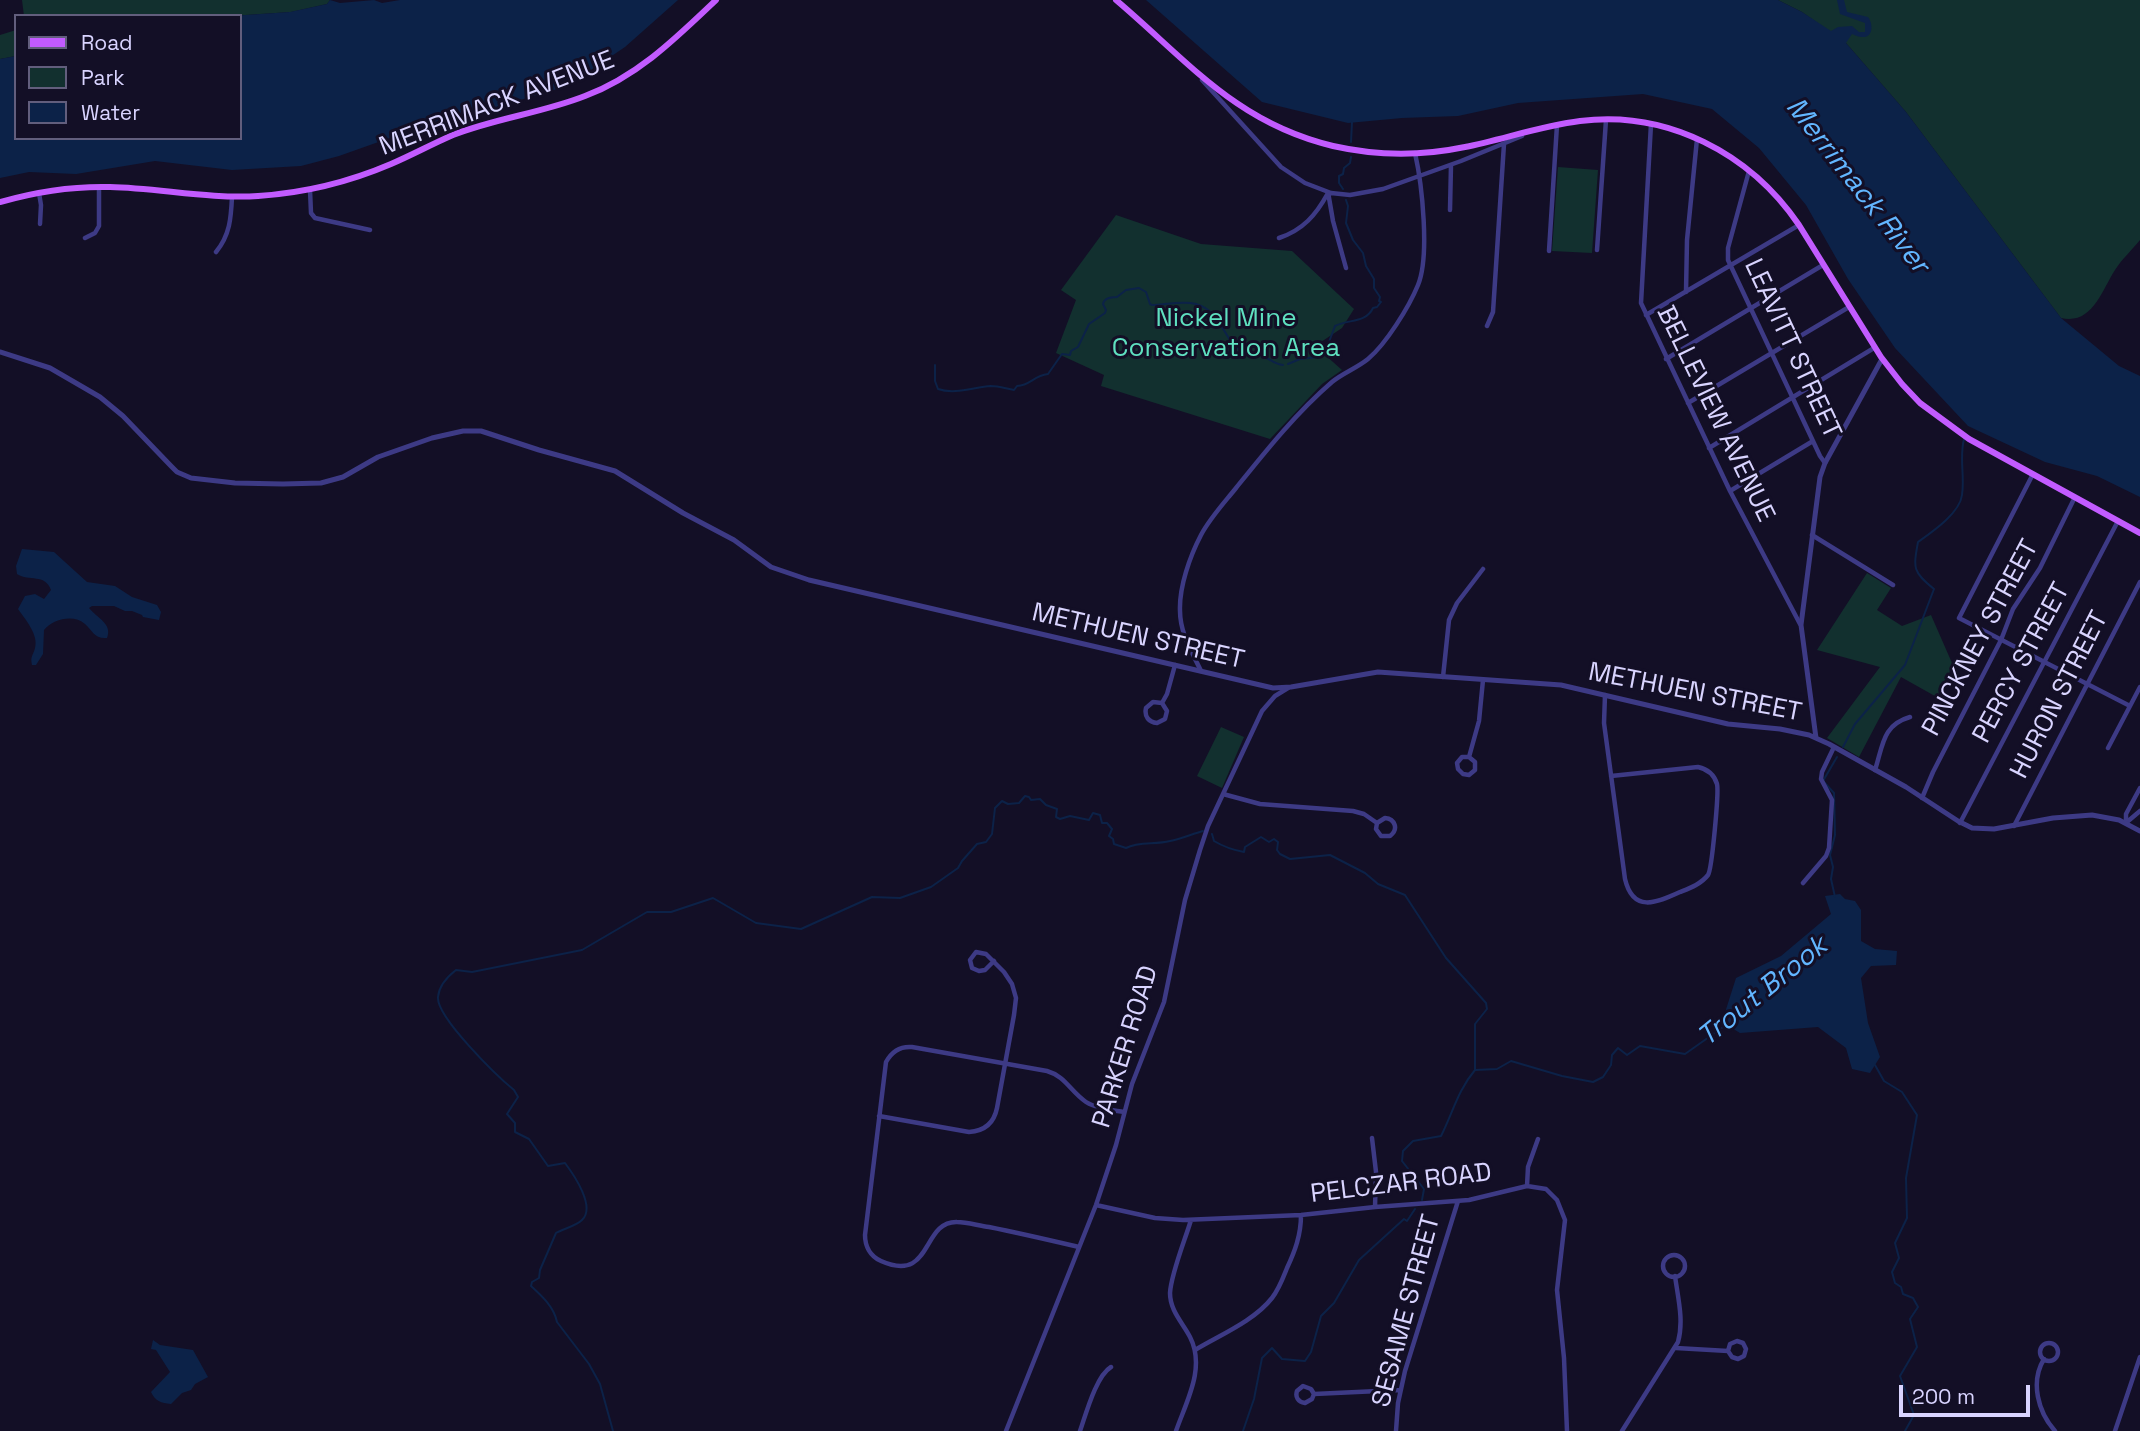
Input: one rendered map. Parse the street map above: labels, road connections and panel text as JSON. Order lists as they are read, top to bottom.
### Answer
{
  "streets": {
    "main road": ["MERRIMACK AVENUE"],
    "street": [
      "LEAVITT STREET",
      "BELLEVIEW AVENUE",
      "METHUEN STREET",
      "PINCKNEY STREET",
      "PERCY STREET",
      "HURON STREET",
      "PARKER ROAD",
      "PELCZAR ROAD",
      "SESAME STREET"
    ]
  },
  "crossings": [
    ["METHUEN STREET", "PINCKNEY STREET"],
    ["METHUEN STREET", "PERCY STREET"],
    ["METHUEN STREET", "HURON STREET"],
    ["METHUEN STREET", "PARKER ROAD"],
    ["PARKER ROAD", "PELCZAR ROAD"],
    ["PELCZAR ROAD", "SESAME STREET"]
  ],
  "water": ["Merrimack River", "Trout Brook"],
  "parks": ["Nickel Mine Conservation Area"],
  "legend": ["Road", "Park", "Water"],
  "scale_bar": "200 m"
}
